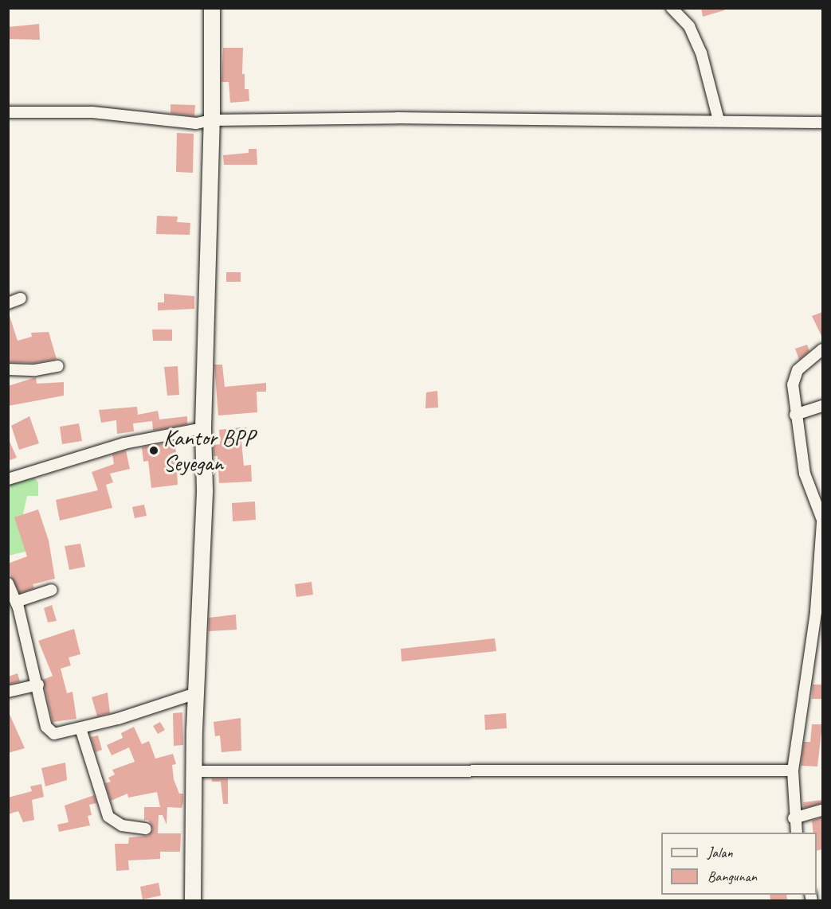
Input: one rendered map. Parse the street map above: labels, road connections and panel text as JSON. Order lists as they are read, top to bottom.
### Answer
{
  "places": ["Kantor BPP Seyegan"],
  "legend": ["Jalan", "Bangunan"]
}
